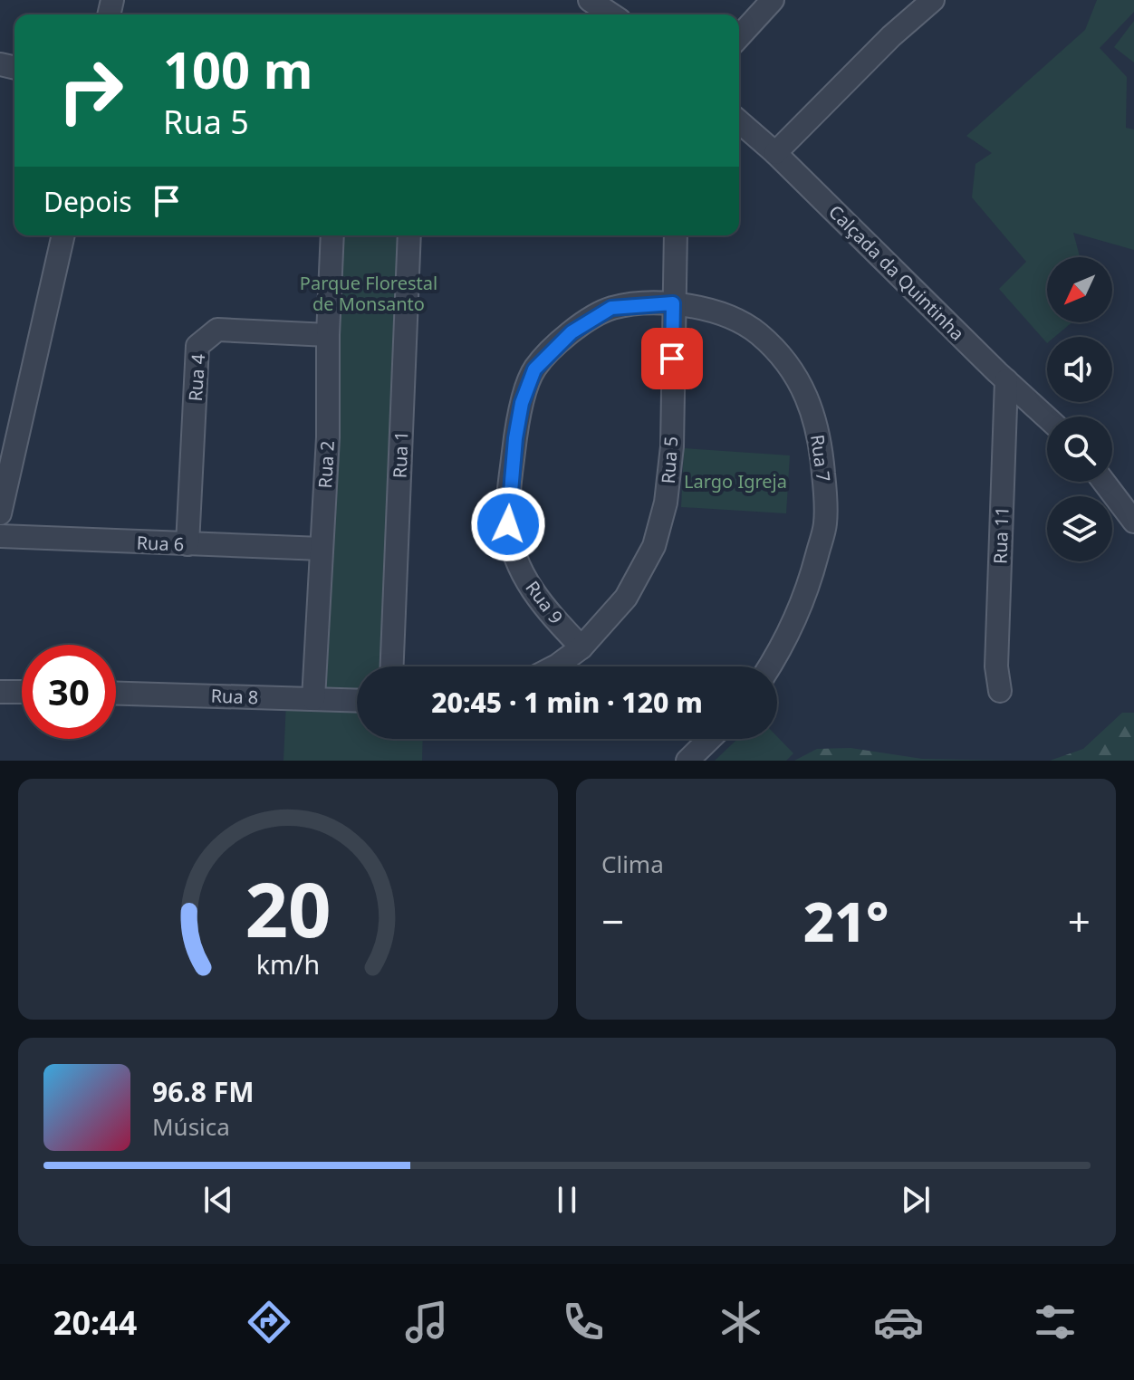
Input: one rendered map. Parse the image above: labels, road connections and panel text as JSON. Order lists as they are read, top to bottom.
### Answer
{
  "streets": {
    "street": [
      "Calçada da Quintinha",
      "Rua 4",
      "Rua 1",
      "Rua 7",
      "Rua 5",
      "Rua 2",
      "Rua 11",
      "Rua 6",
      "Rua 9",
      "Rua 8"
    ]
  },
  "crossings": [
    ["Calçada da Quintinha", "Rua 11"],
    ["Rua 4", "Rua 2"],
    ["Rua 4", "Rua 6"],
    ["Rua 7", "Rua 5"],
    ["Rua 7", "Rua 9"],
    ["Rua 5", "Rua 9"],
    ["Rua 2", "Rua 6"],
    ["Rua 2", "Rua 8"]
  ],
  "parks": ["Parque Florestal de Monsanto", "Largo Igreja"],
  "north": "bottom left",
  "page": {
    "turn": ["100 m", "Rua 5"],
    "then": "Depois",
    "limit": "30",
    "trip": "20:45 · 1 min · 120 m",
    "tile": "Clima",
    "heat": ["−", "21°", "+"],
    "song": ["96.8 FM", "Música"],
    "tabs": "20:44",
    "gauge": ["20", "km/h"]
  }
}
